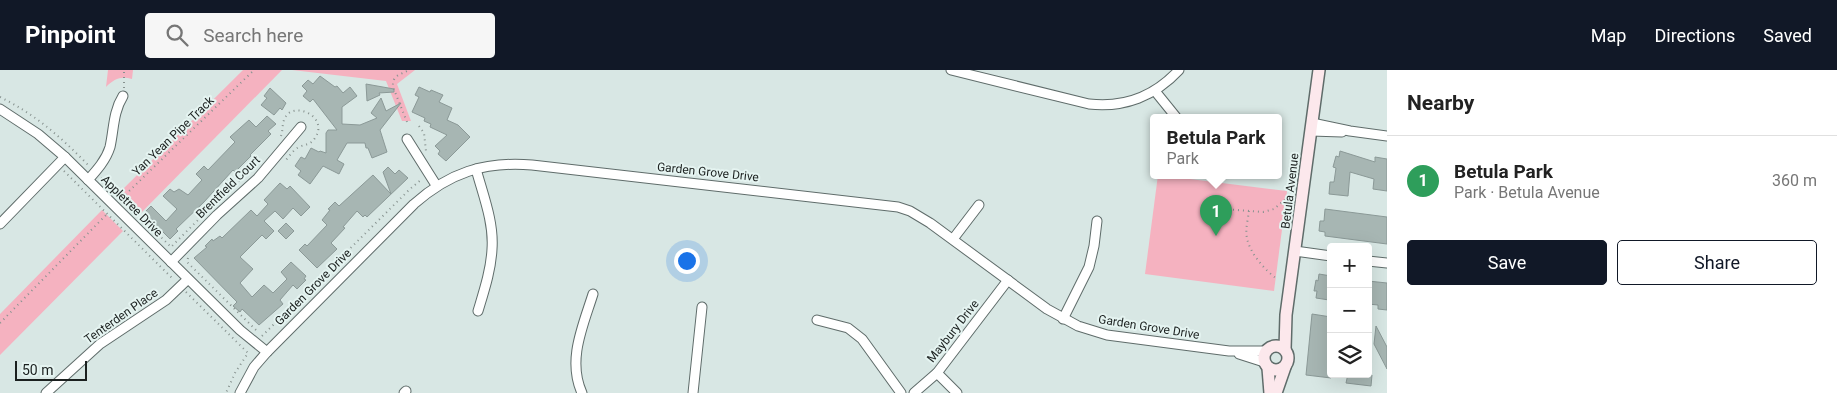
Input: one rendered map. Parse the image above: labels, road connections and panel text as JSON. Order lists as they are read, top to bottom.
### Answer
{
  "streets": {
    "street": [
      "Garden Grove Drive",
      "Brentfield Court",
      "Betula Avenue",
      "Appletree Drive",
      "Tenterden Place",
      "Maybury Drive"
    ],
    "path": ["Yan Yean Pipe Track"]
  },
  "crossings": [
    ["Yan Yean Pipe Track", "Appletree Drive"],
    ["Garden Grove Drive", "Betula Avenue"],
    ["Garden Grove Drive", "Appletree Drive"],
    ["Garden Grove Drive", "Maybury Drive"],
    ["Brentfield Court", "Appletree Drive"],
    ["Appletree Drive", "Tenterden Place"]
  ],
  "scale_bar": "50 m",
  "page": {
    "header": "Pinpoint",
    "search": "Search here",
    "nav": ["Map", "Directions", "Saved"],
    "heading": "Nearby",
    "popup": ["Betula Park", "Park"],
    "list": [
      {
        "mark": "1",
        "name": "Betula Park",
        "note": "Park · Betula Avenue",
        "value": "360 m"
      }
    ],
    "pins": "1",
    "buttons": ["Save", "Share"],
    "map_buttons": ["+", "−"],
    "scale": "50 m"
  }
}
